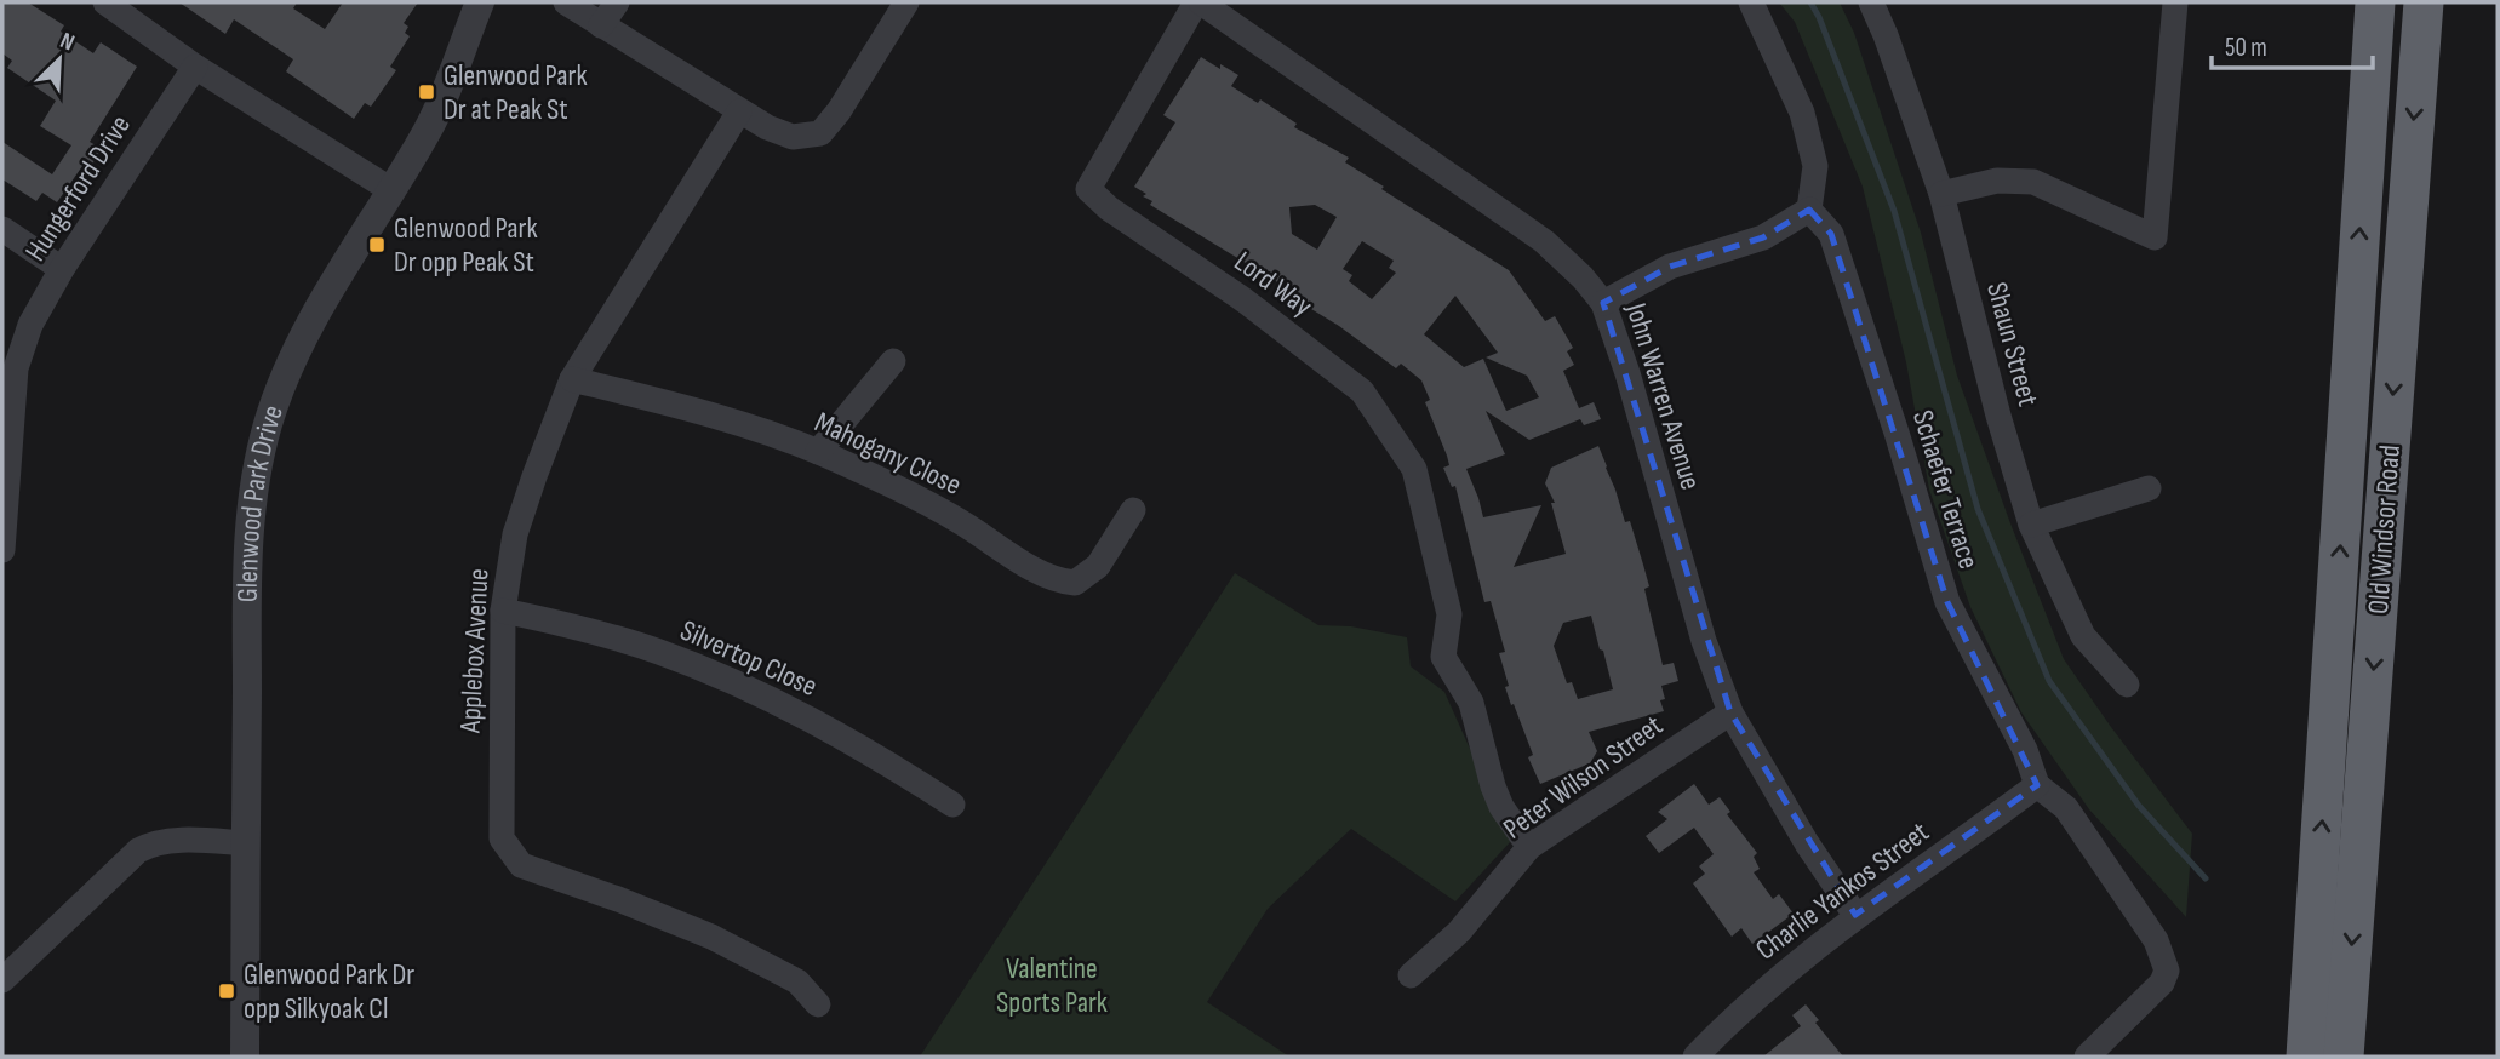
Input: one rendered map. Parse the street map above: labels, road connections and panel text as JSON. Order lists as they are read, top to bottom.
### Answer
{
  "streets": {
    "highway": ["Old Windsor Road"],
    "street": [
      "Hungerford Drive",
      "Lord Way",
      "Shaun Street",
      "John Warren Avenue",
      "Mahogany Close",
      "Schaefer Terrace",
      "Glenwood Park Drive",
      "Applebox Avenue",
      "Silvertop Close",
      "Peter Wilson Street",
      "Charlie Yankos Street"
    ]
  },
  "crossings": [
    ["Lord Way", "John Warren Avenue"],
    ["Lord Way", "Peter Wilson Street"],
    ["John Warren Avenue", "Peter Wilson Street"],
    ["John Warren Avenue", "Charlie Yankos Street"],
    ["Mahogany Close", "Applebox Avenue"],
    ["Schaefer Terrace", "Charlie Yankos Street"],
    ["Applebox Avenue", "Silvertop Close"]
  ],
  "parks": ["Valentine Sports Park"],
  "places": {
    "transit": ["Glenwood Park Dr at Peak St", "Glenwood Park Dr opp Peak St", "Glenwood Park Dr opp Silkyoak Cl"]
  },
  "scale_bar": "50 m",
  "north": "top right"
}
